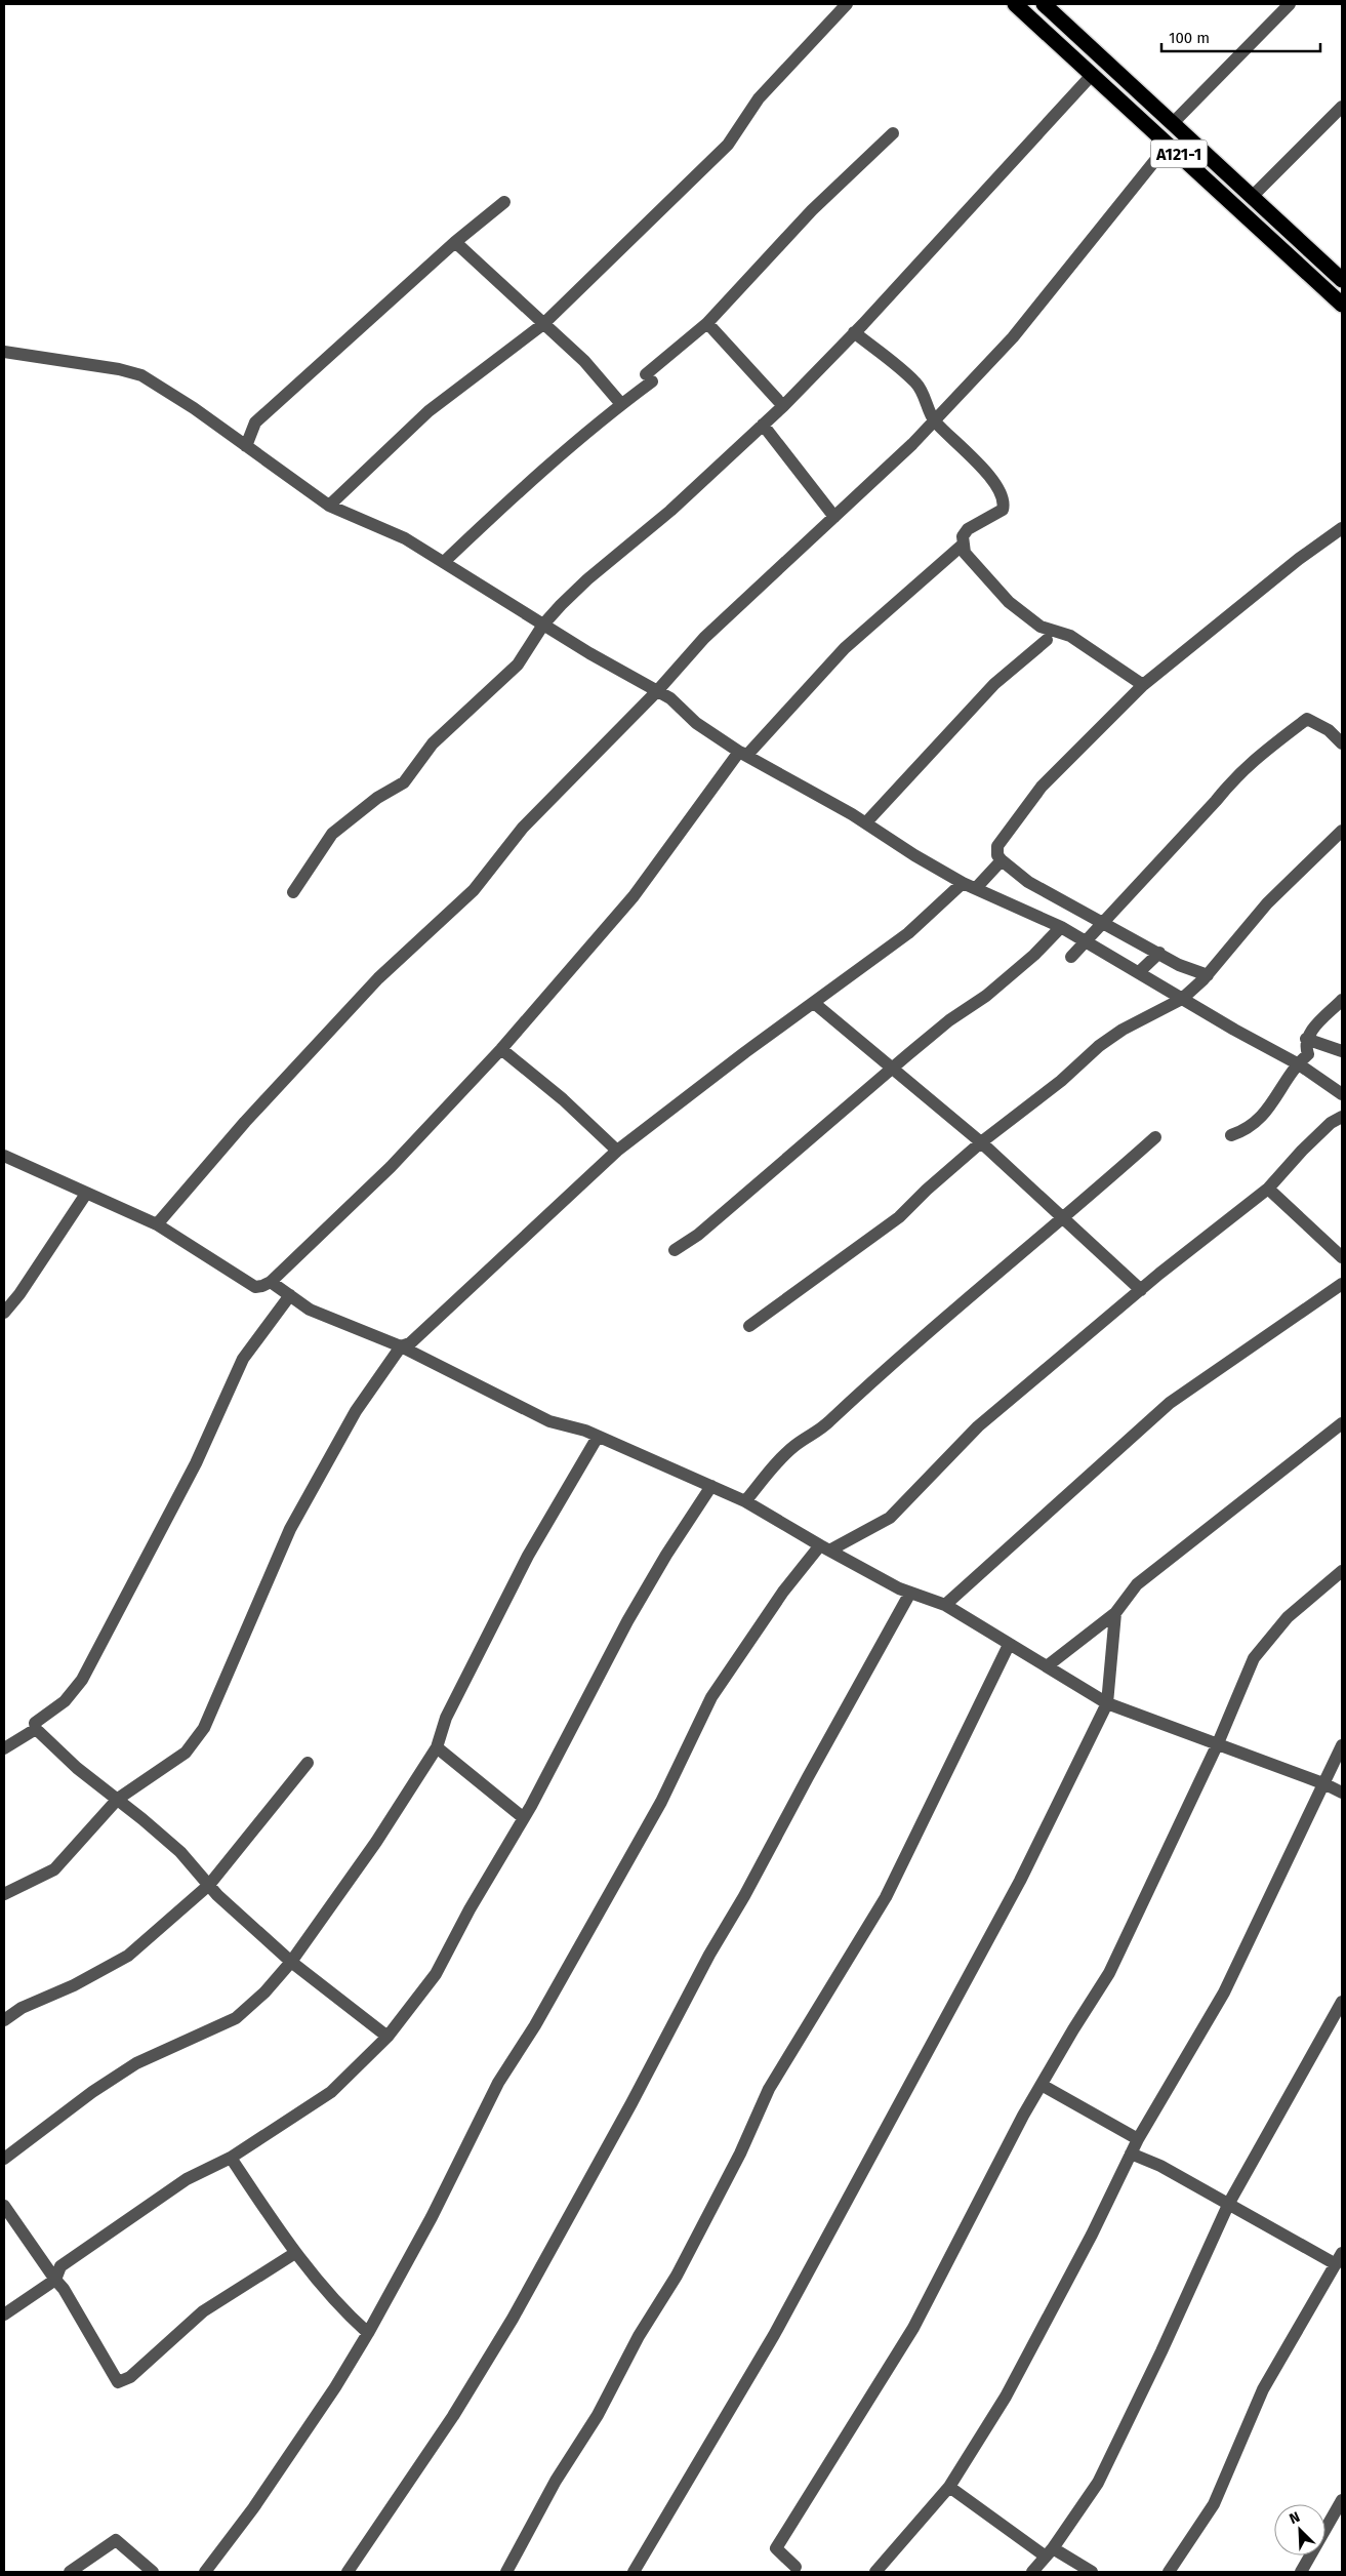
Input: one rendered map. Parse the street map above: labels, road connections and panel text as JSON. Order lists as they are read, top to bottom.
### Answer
{
  "streets": {
    "highway": ["A121-1"]
  },
  "scale_bar": "100 m",
  "north": "top left"
}
